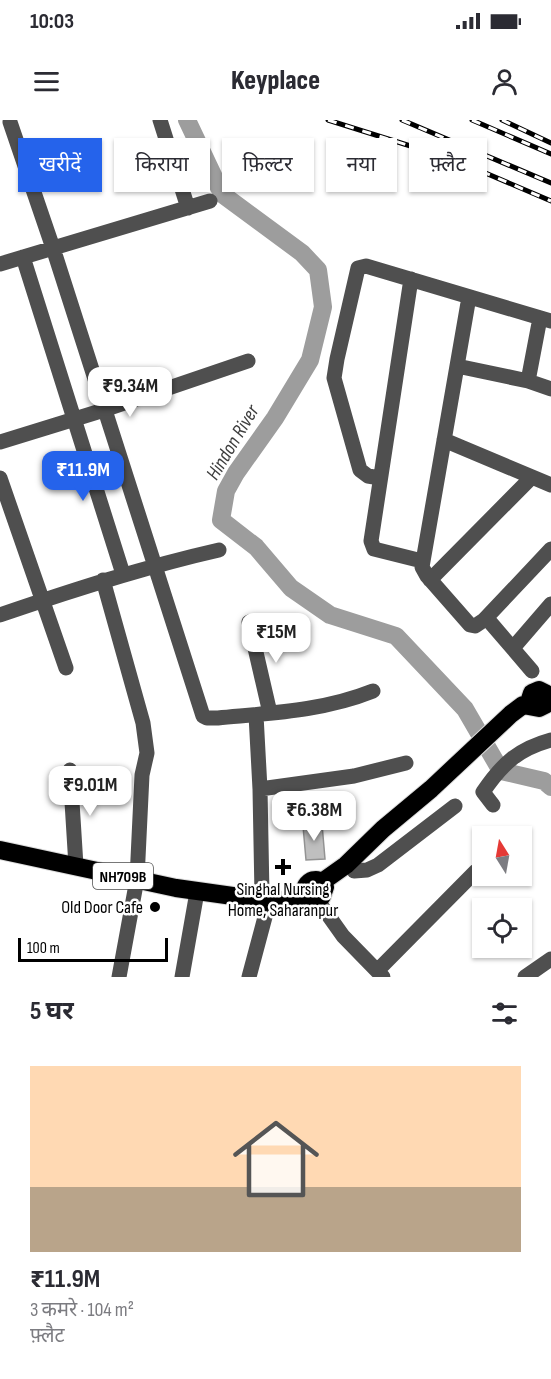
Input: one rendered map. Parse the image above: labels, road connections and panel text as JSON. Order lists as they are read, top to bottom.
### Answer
{
  "streets": {
    "highway": ["NH709B"]
  },
  "water": ["Hindon River"],
  "places": {
    "health": ["Singhal Nursing Home, Saharanpur"],
    "other": ["Old Door Cafe"]
  },
  "scale_bar": "100 m",
  "north": "top",
  "page": {
    "status": "10:03",
    "header": "Keyplace",
    "chip": [
      "खरीदें",
      "किराया",
      "फ़िल्टर",
      "नया",
      "फ़्लैट"
    ],
    "price": [
      "₹9.34M",
      "₹11.9M",
      "₹15M",
      "₹9.01M",
      "₹6.38M"
    ],
    "scale": "100 m",
    "heading": "5 घर",
    "list": [
      {
        "name": "₹11.9M",
        "note": "3 कमरे · 104 m² · फ़्लैट"
      }
    ]
  }
}
